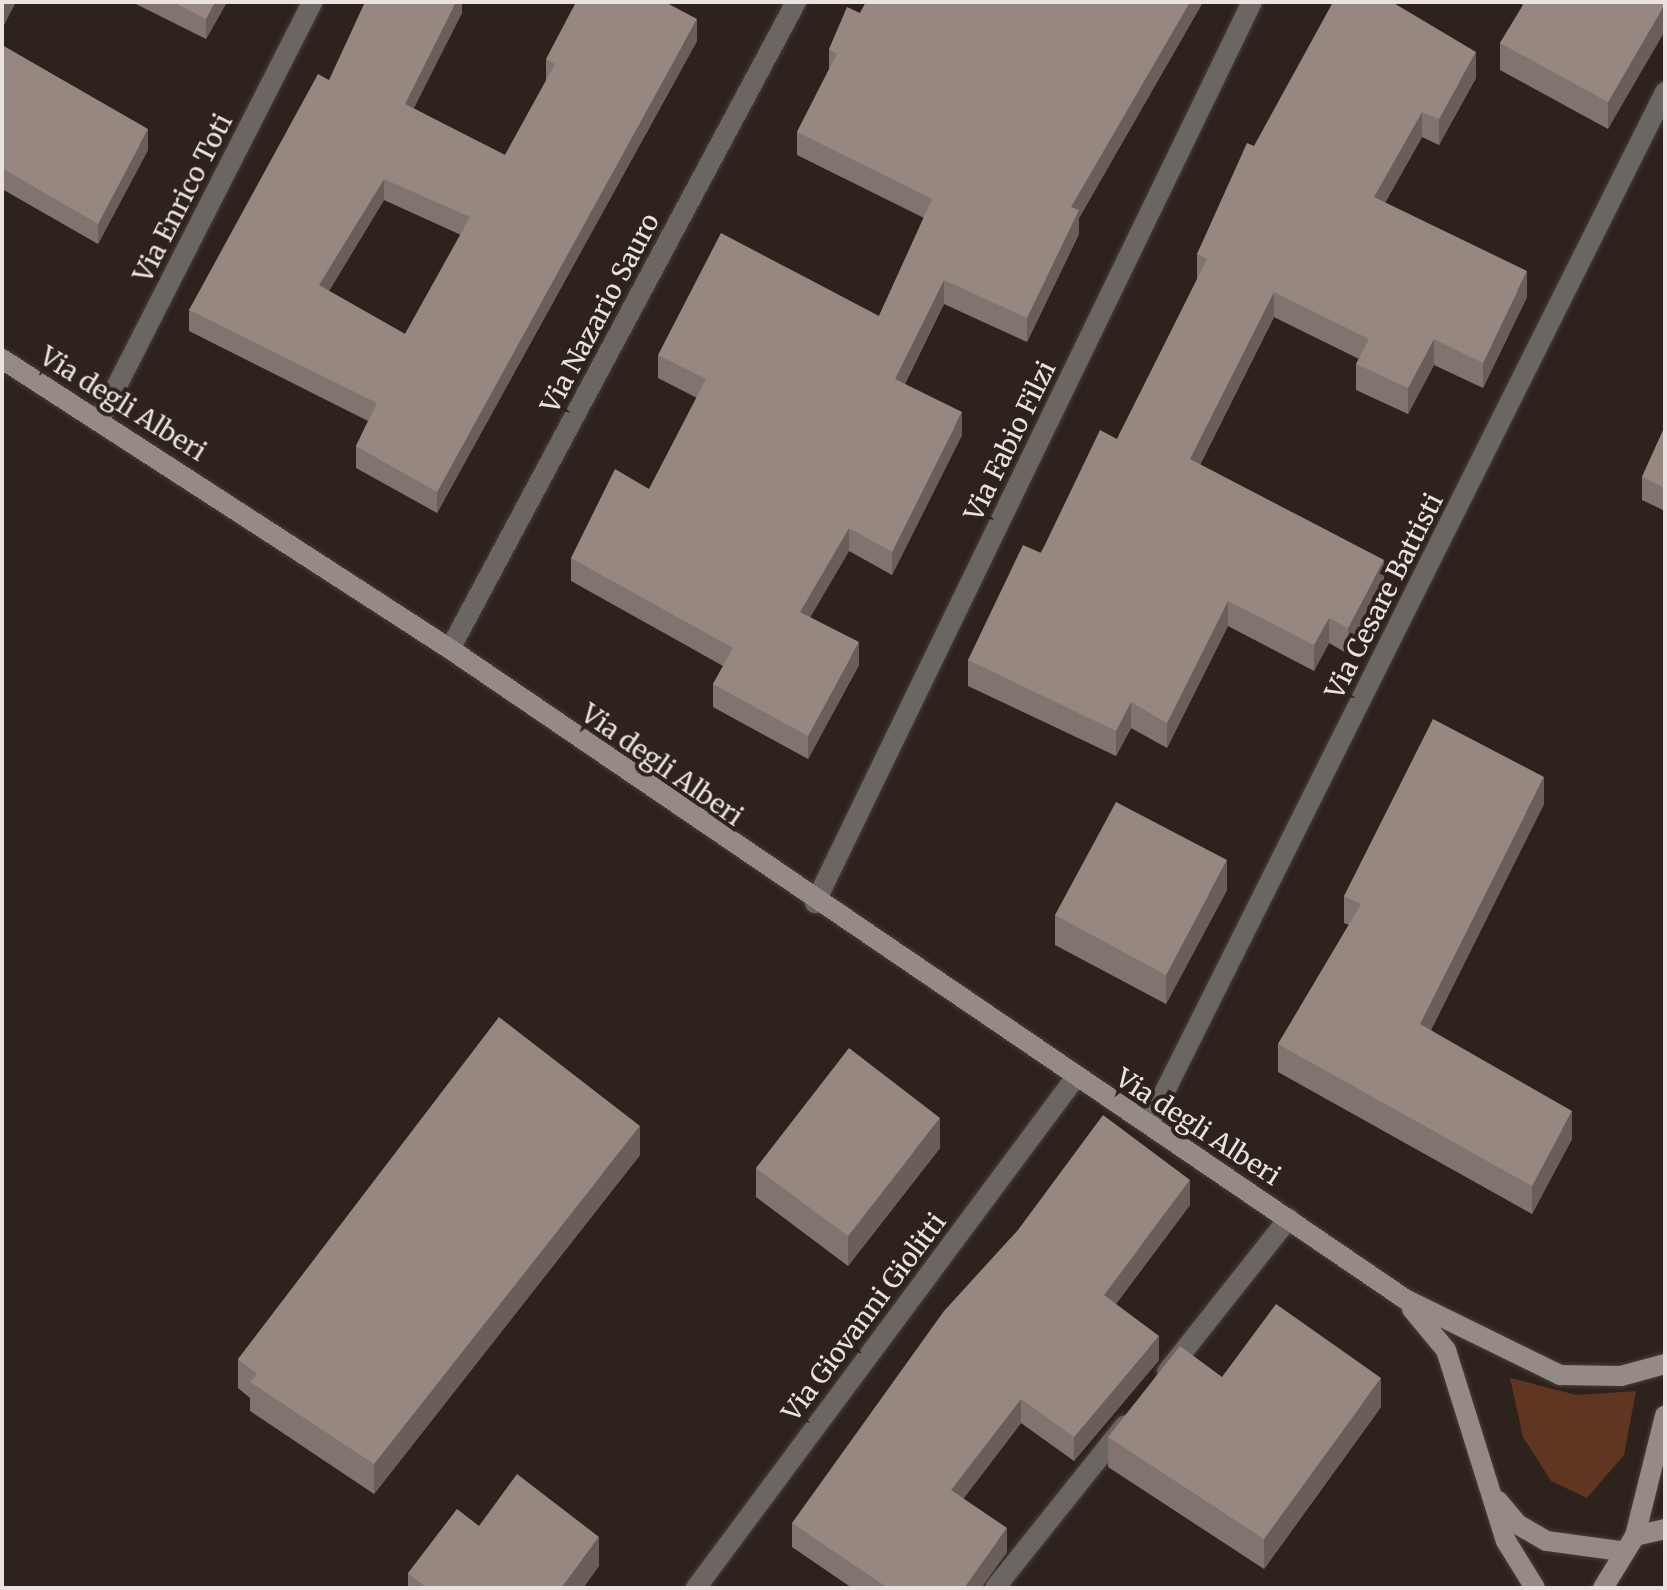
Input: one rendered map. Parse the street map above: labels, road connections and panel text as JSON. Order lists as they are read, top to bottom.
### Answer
{
  "streets": {
    "street": [
      "Via Enrico Toti",
      "Via Nazario Sauro",
      "Via degli Alberi",
      "Via Fabio Filzi",
      "Via Cesare Battisti",
      "Via Giovanni Giolitti"
    ]
  },
  "crossings": [
    ["Via Enrico Toti", "Via degli Alberi"],
    ["Via Nazario Sauro", "Via degli Alberi"],
    ["Via degli Alberi", "Via Fabio Filzi"],
    ["Via degli Alberi", "Via Cesare Battisti"],
    ["Via degli Alberi", "Via Giovanni Giolitti"]
  ]
}
